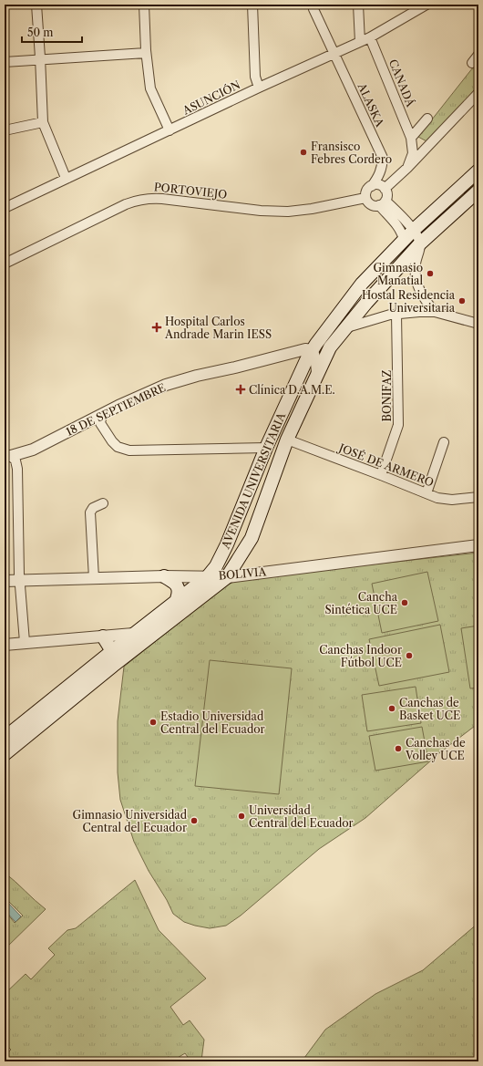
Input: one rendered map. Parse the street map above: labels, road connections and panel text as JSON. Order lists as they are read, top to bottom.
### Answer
{
  "streets": {
    "main road": ["AVENIDA UNIVERSITARIA"],
    "street": [
      "CANADÁ",
      "ASUNCIÓN",
      "ALASKA",
      "PORTOVIEJO",
      "BONIFAZ",
      "18 DE SEPTIEMBRE",
      "JOSÉ DE ARMERO",
      "BOLIVIA"
    ]
  },
  "crossings": [
    ["CANADÁ", "ASUNCIÓN"],
    ["ASUNCIÓN", "ALASKA"],
    ["ALASKA", "PORTOVIEJO"],
    ["BONIFAZ", "JOSÉ DE ARMERO"],
    ["18 DE SEPTIEMBRE", "AVENIDA UNIVERSITARIA"],
    ["JOSÉ DE ARMERO", "AVENIDA UNIVERSITARIA"],
    ["AVENIDA UNIVERSITARIA", "BOLIVIA"]
  ],
  "places": {
    "other": [
      "Fransisco Febres Cordero",
      "Gimnasio Manatial",
      "Hostal Residencia Universitaria",
      "Cancha Sintética UCE",
      "Canchas Indoor Fútbol UCE",
      "Canchas de Basket UCE",
      "Estadio Universidad Central del Ecuador",
      "Canchas de Volley UCE",
      "Universidad Central del Ecuador",
      "Gimnasio Universidad Central del Ecuador"
    ],
    "health": ["Hospital Carlos Andrade Marin IESS", "Clínica D.A.M.E."]
  },
  "scale_bar": "50 m"
}
